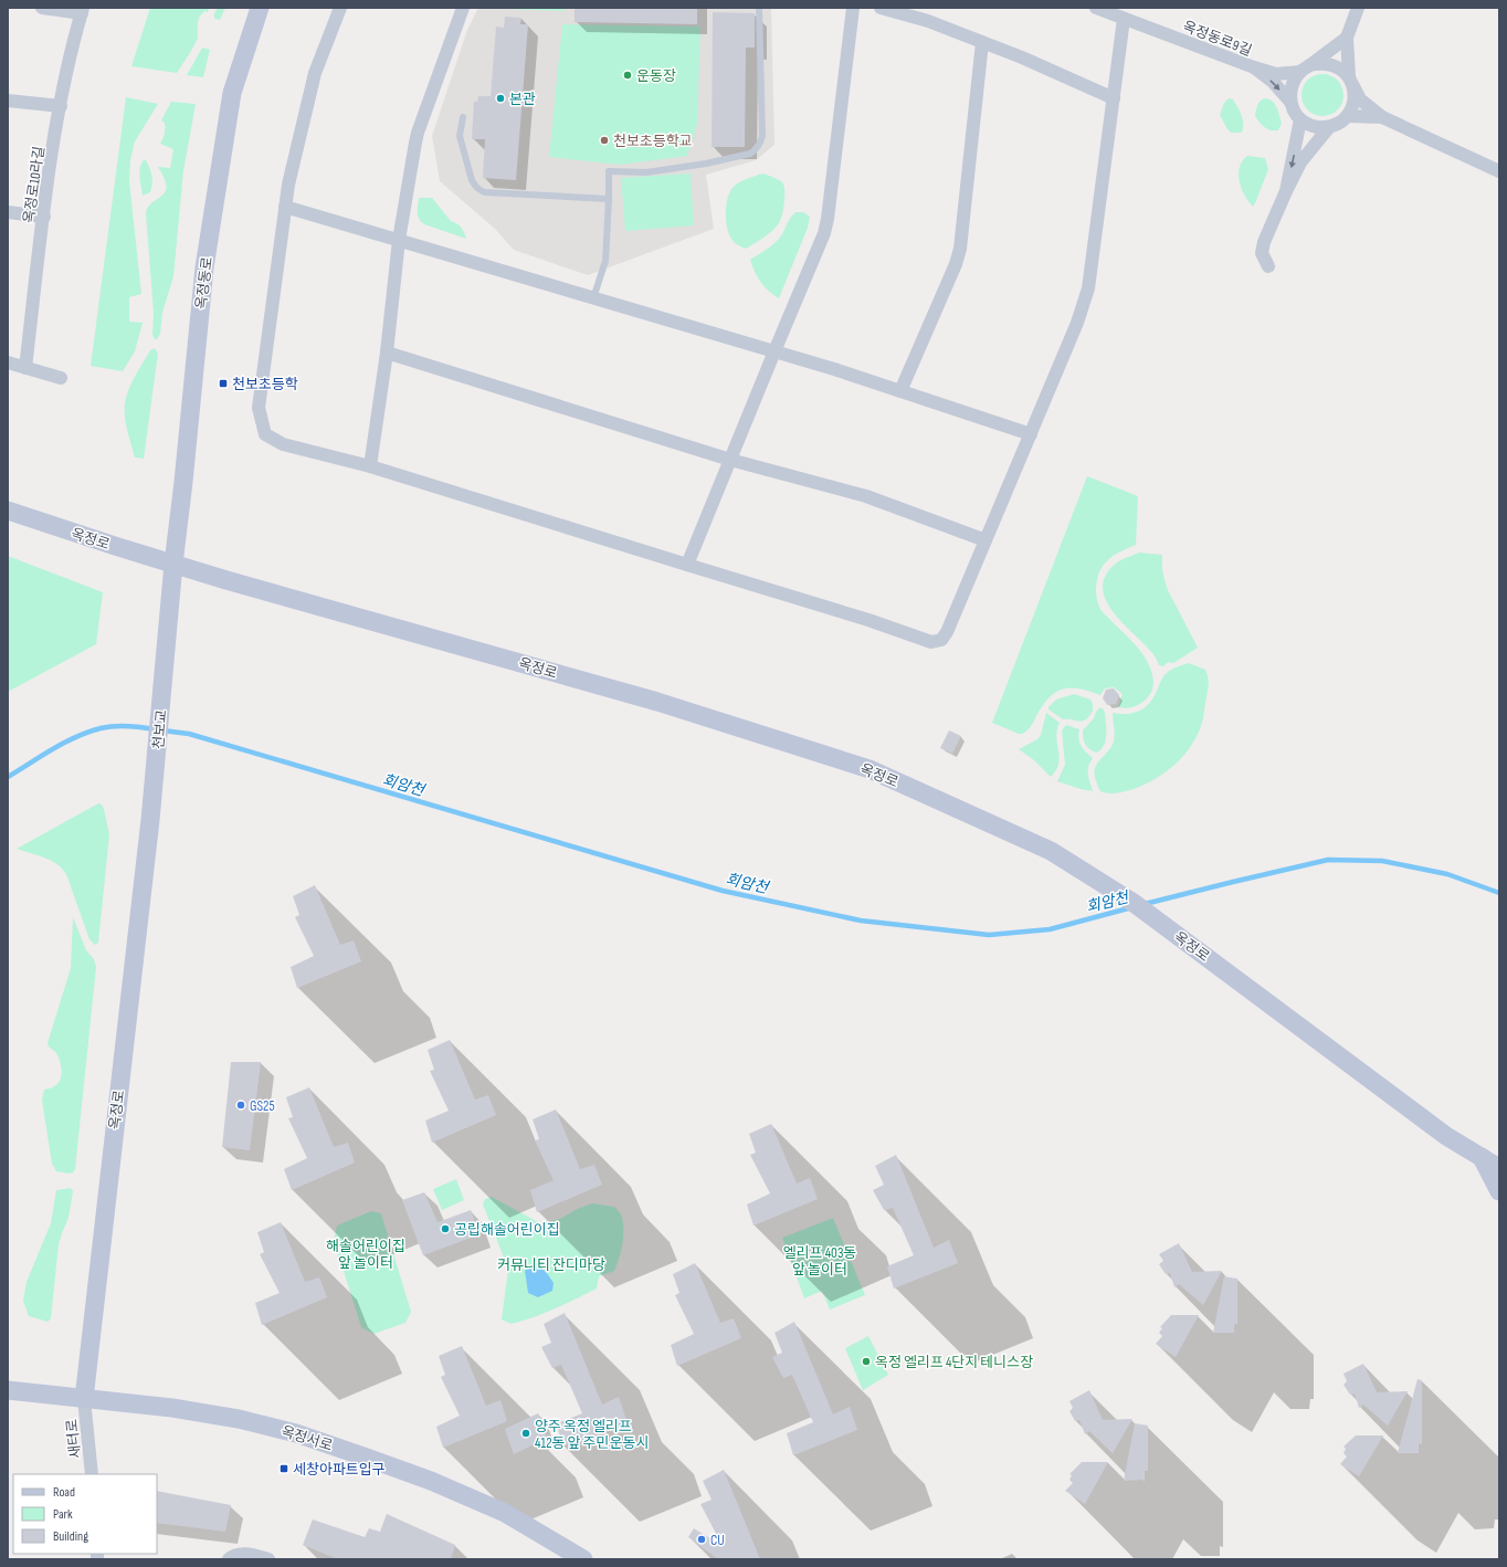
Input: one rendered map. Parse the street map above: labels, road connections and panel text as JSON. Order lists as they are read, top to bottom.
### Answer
{
  "streets": {
    "street": [
      "옥정동로9길",
      "옥정로10라길",
      "옥정동로",
      "옥정로",
      "천보교",
      "옥정서로",
      "새터로"
    ]
  },
  "crossings": [
    ["옥정동로", "옥정로"],
    ["옥정동로", "천보교"],
    ["옥정로", "천보교"],
    ["옥정로", "옥정서로"],
    ["옥정로", "새터로"],
    ["옥정서로", "새터로"]
  ],
  "water": ["회암천"],
  "parks": ["해솔어린이집 앞 놀이터", "엘리프 403동 앞 놀이터", "커뮤니티 잔디마당"],
  "places": {
    "other": [
      "운동장",
      "본관",
      "천보초등학교",
      "GS25",
      "공립해솔어린이집",
      "옥정 엘리프 4단지 테니스장",
      "양주 옥정 엘리프 412동 앞 주민운동시",
      "CU"
    ],
    "transit": ["천보초등학", "세창아파트입구"]
  },
  "legend": ["Road", "Park", "Building"]
}
